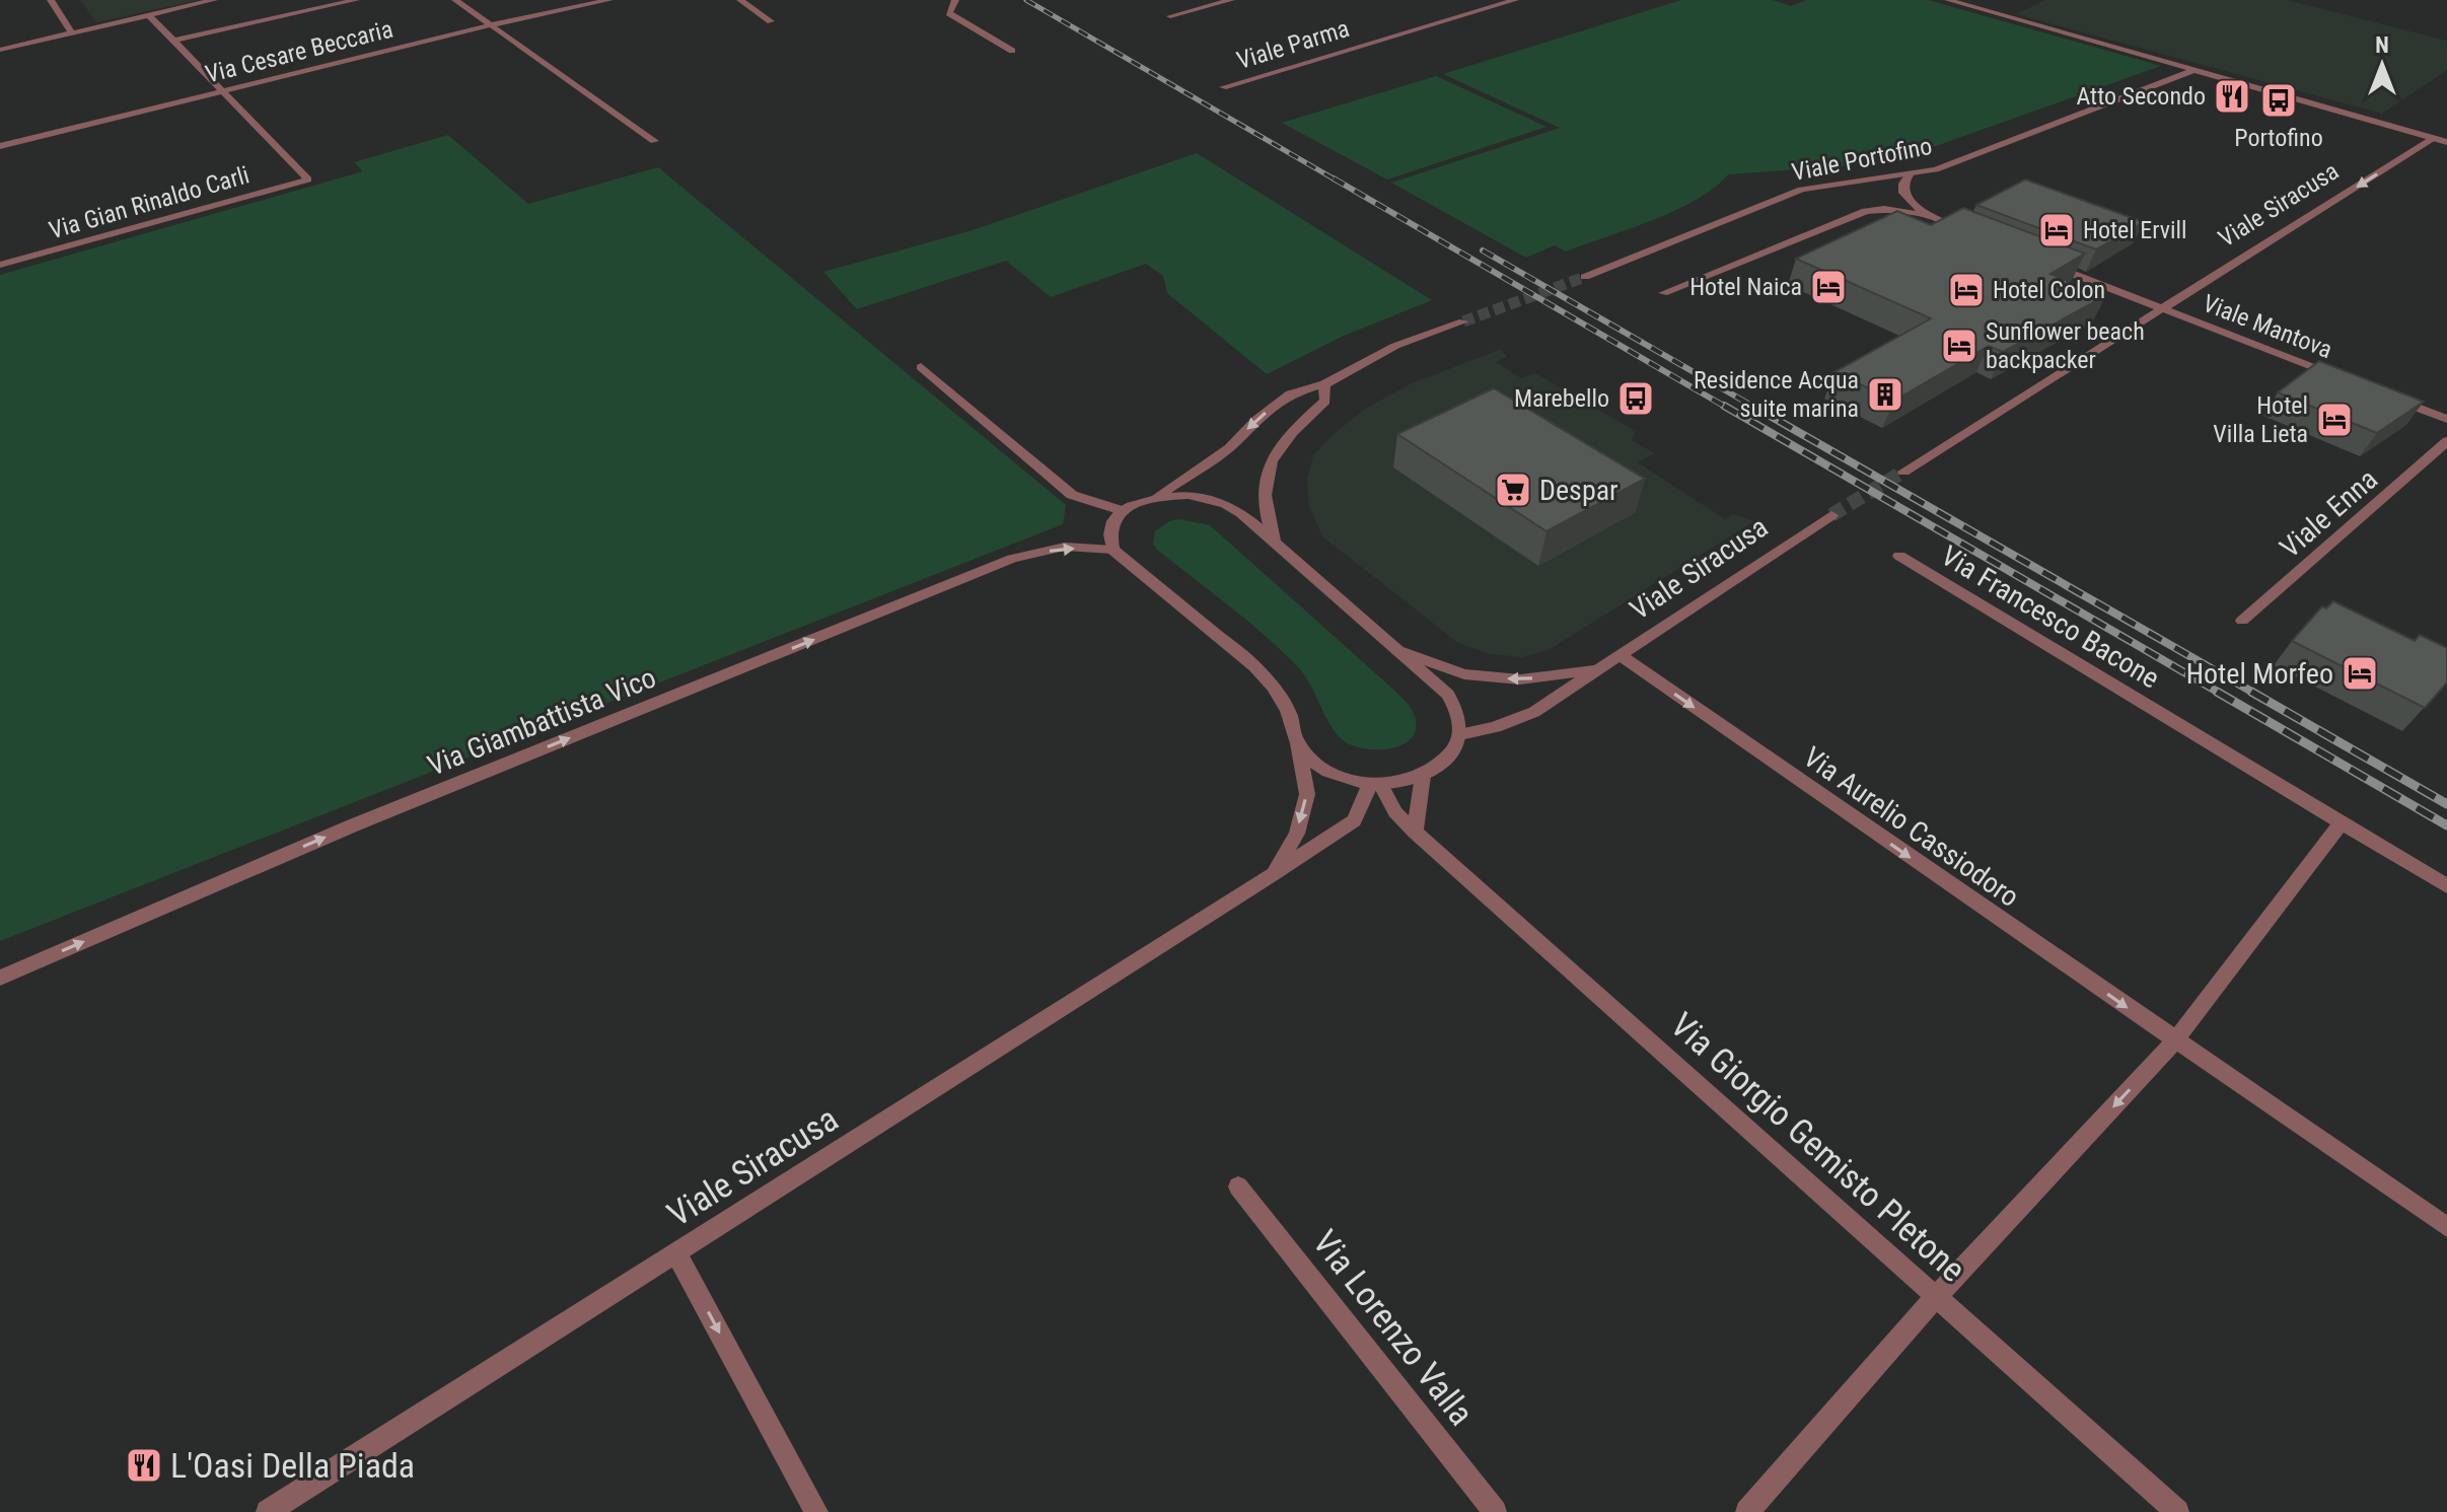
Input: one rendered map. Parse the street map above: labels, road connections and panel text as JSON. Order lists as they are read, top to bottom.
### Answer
{
  "streets": {
    "street": [
      "Viale Parma",
      "Via Cesare Beccaria",
      "Viale Portofino",
      "Via Gian Rinaldo Carli",
      "Viale Siracusa",
      "Viale Mantova",
      "Viale Enna",
      "Via Francesco Bacone",
      "Via Giambattista Vico",
      "Via Aurelio Cassiodoro",
      "Via Giorgio Gemisto Pletone",
      "Via Lorenzo Valla"
    ]
  },
  "crossings": [
    ["Via Cesare Beccaria", "Via Gian Rinaldo Carli"],
    ["Viale Siracusa", "Viale Mantova"],
    ["Viale Siracusa", "Via Giambattista Vico"],
    ["Viale Siracusa", "Via Aurelio Cassiodoro"],
    ["Viale Siracusa", "Via Giorgio Gemisto Pletone"]
  ],
  "one_way": ["Via Giambattista Vico", "Via Aurelio Cassiodoro"],
  "places": {
    "restaurant": ["Atto Secondo", "L'Oasi Della Piada"],
    "bus stop": ["Portofino", "Marebello"],
    "hotel": [
      "Hotel Ervill",
      "Hotel Naica",
      "Hotel Colon",
      "Sunflower beach backpacker",
      "Hotel Villa Lieta",
      "Hotel Morfeo"
    ],
    "building": ["Residence Acqua suite marina"],
    "supermarket": ["Despar"]
  },
  "north": "top"
}
